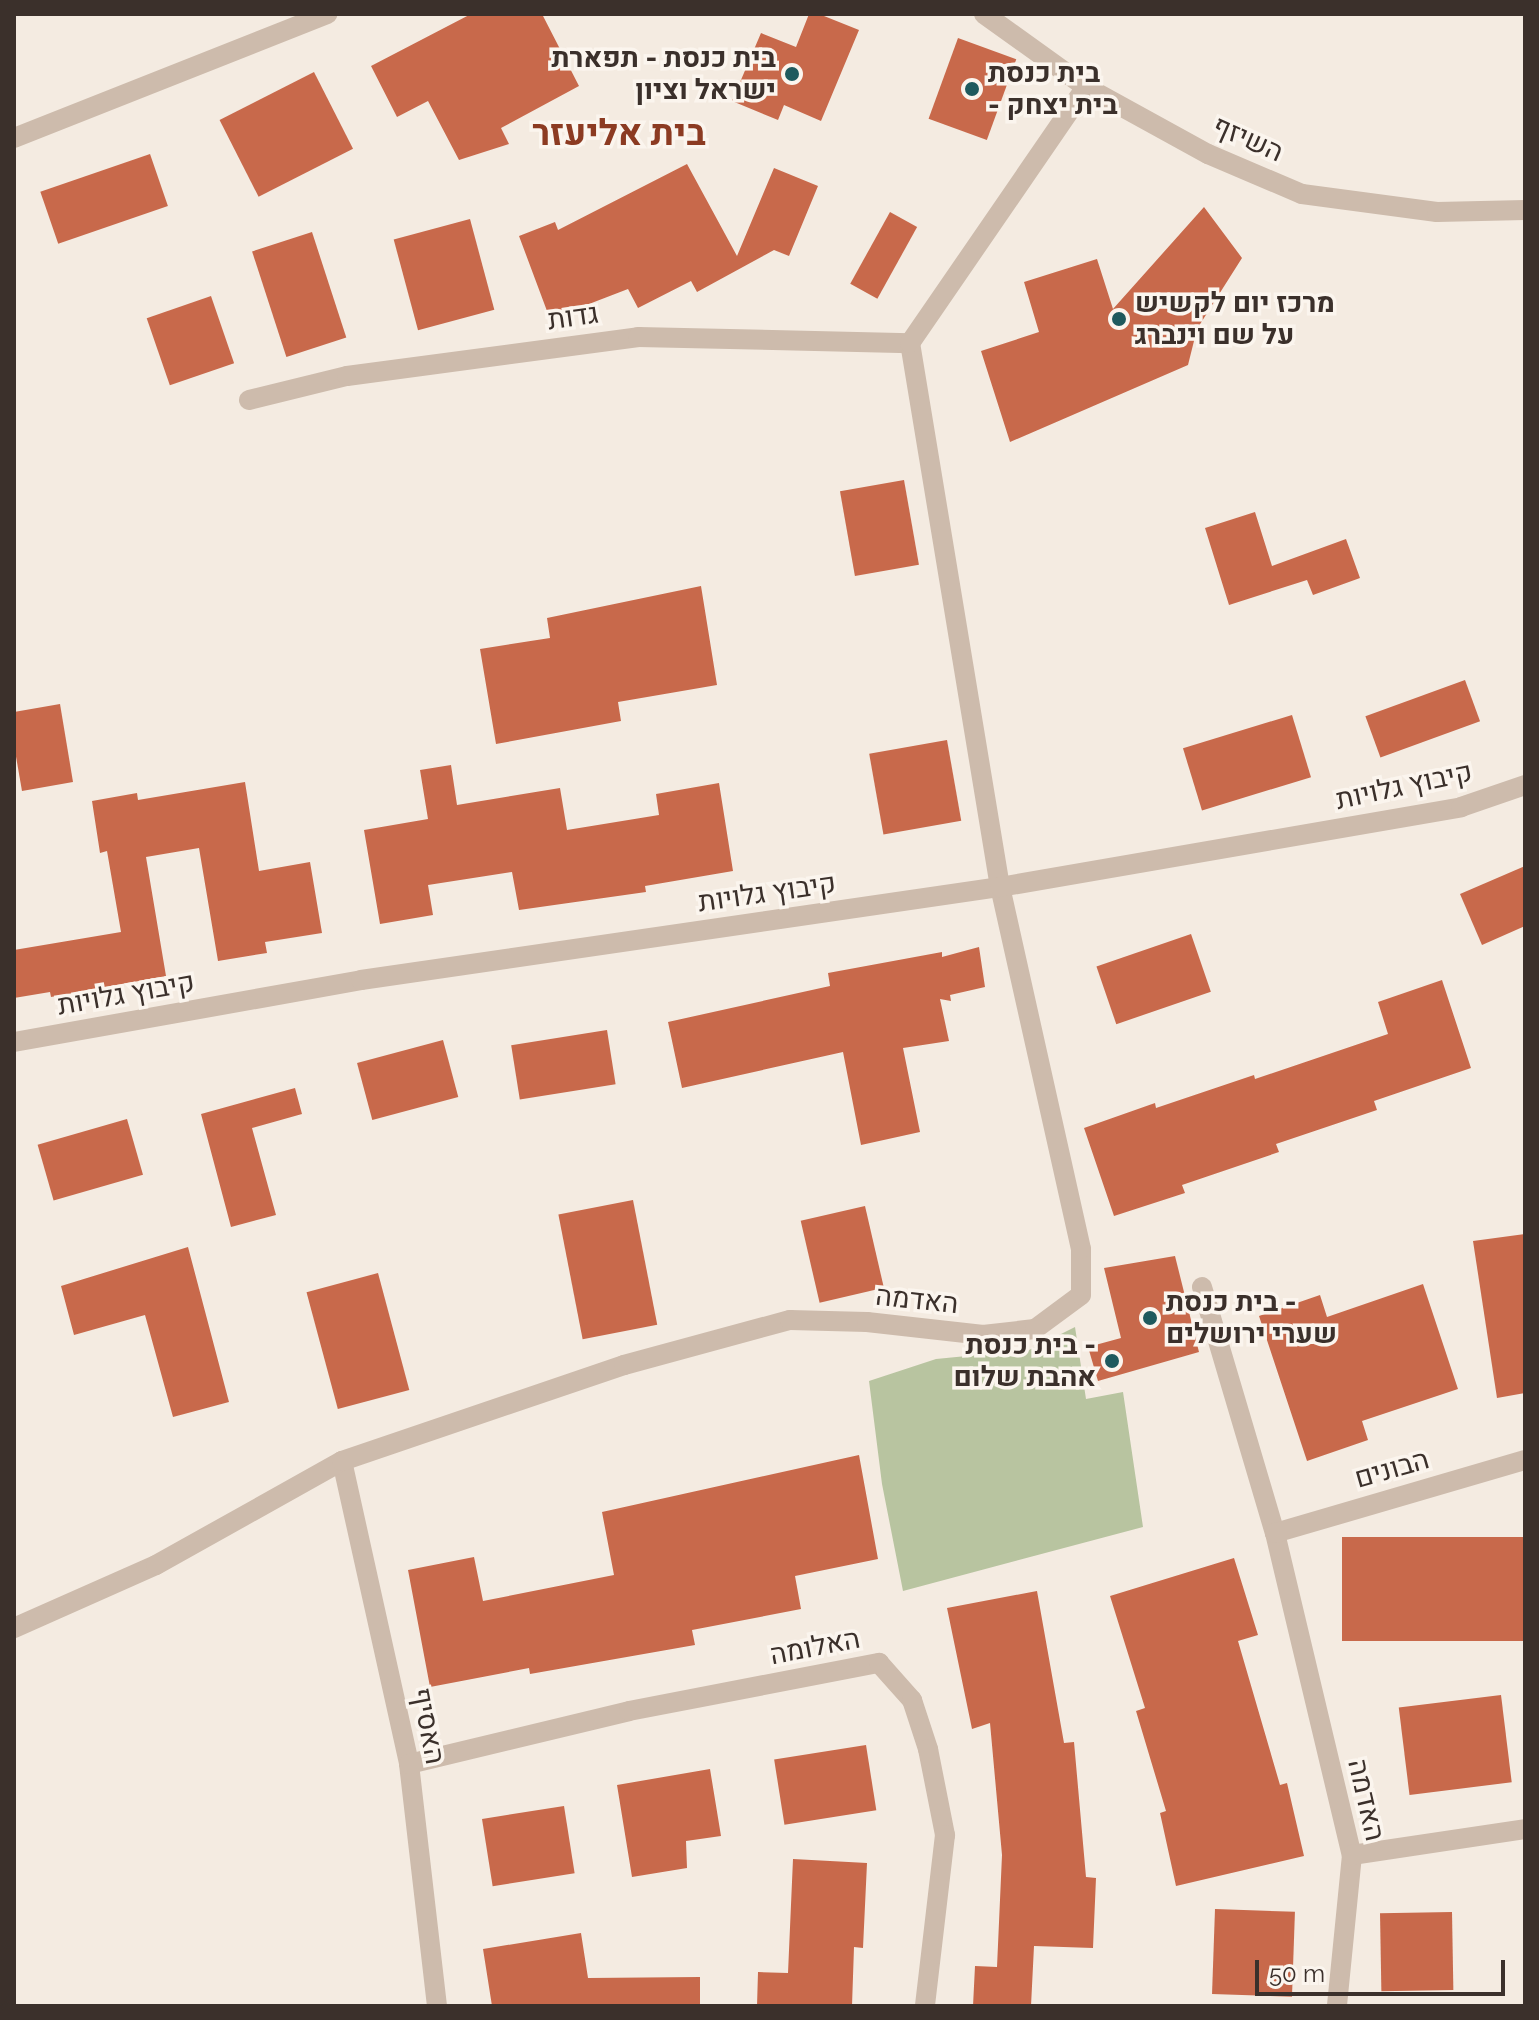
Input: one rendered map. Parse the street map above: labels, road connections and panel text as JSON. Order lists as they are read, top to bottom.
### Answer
{
  "streets": {
    "street": [
      "השיזף",
      "גדות",
      "קיבוץ גלויות",
      "האדמה",
      "הבונים",
      "האלומה",
      "האסיף"
    ]
  },
  "crossings": [
    ["קיבוץ גלויות", "האדמה"],
    ["האדמה", "הבונים"],
    ["האדמה", "האסיף"],
    ["האלומה", "האסיף"]
  ],
  "districts": ["בית אליעזר"],
  "places": [
    "בית כנסת - תפארת ישראל וציון",
    "בית כנסת - בית יצחק",
    "מרכז יום לקשיש על שם וינברג",
    "בית כנסת - שערי ירושלים",
    "בית כנסת - אהבת שלום"
  ],
  "scale_bar": "50 m"
}
